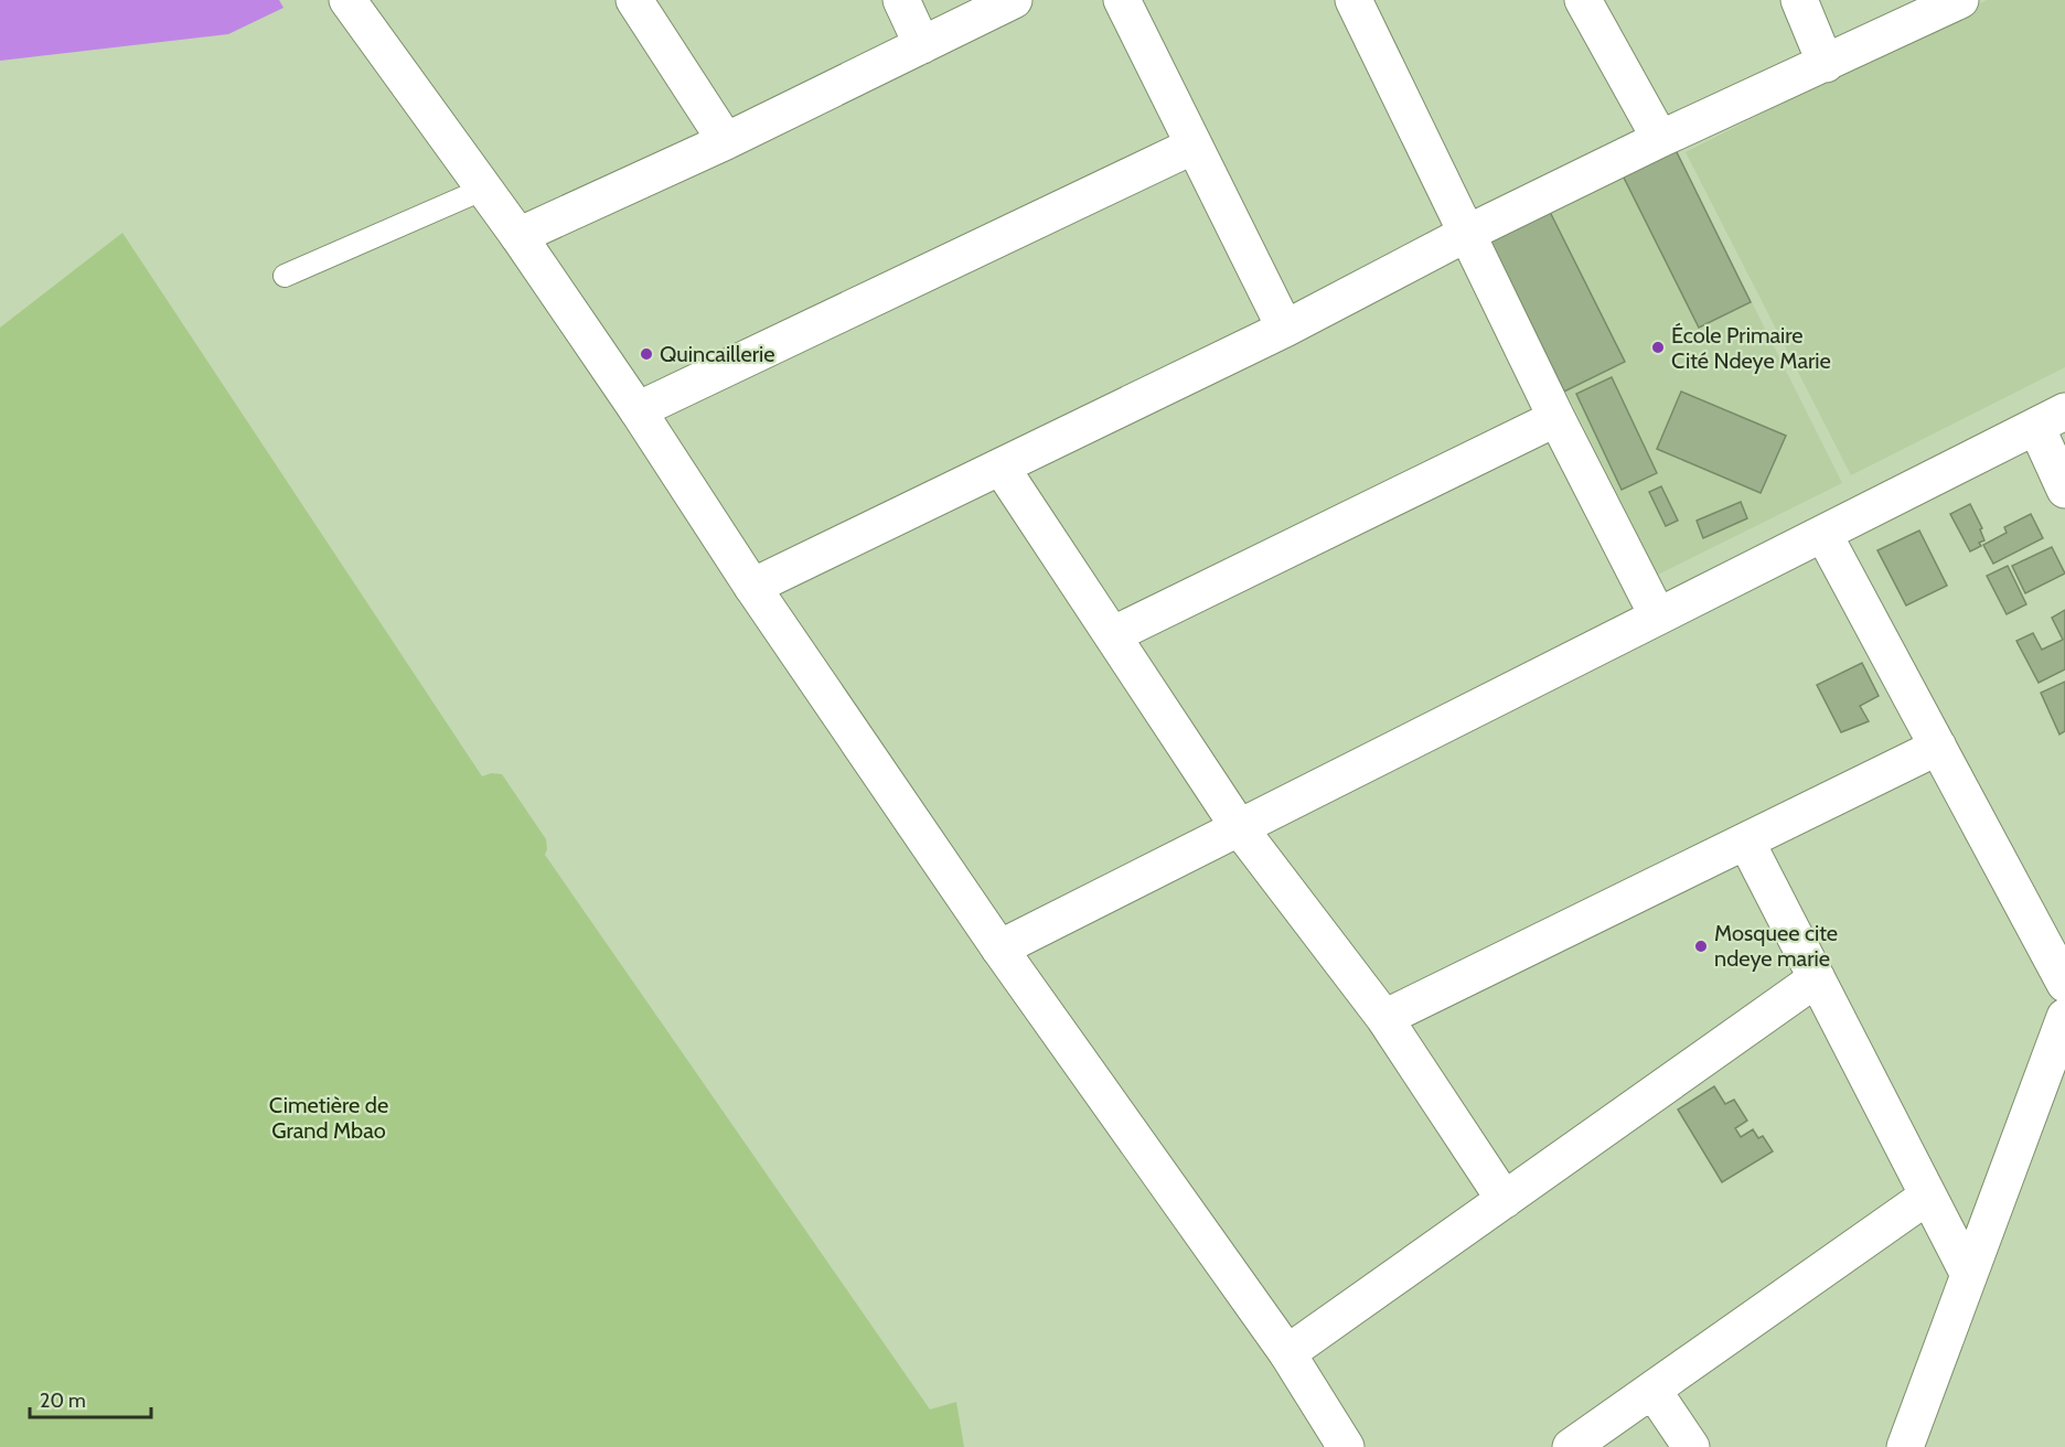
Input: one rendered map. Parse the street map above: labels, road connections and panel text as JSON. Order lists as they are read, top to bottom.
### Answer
{
  "parks": ["Cimetière de Grand Mbao"],
  "places": ["École Primaire Cité Ndeye Marie", "Quincaillerie", "Mosquee cite ndeye marie"],
  "scale_bar": "20 m"
}
